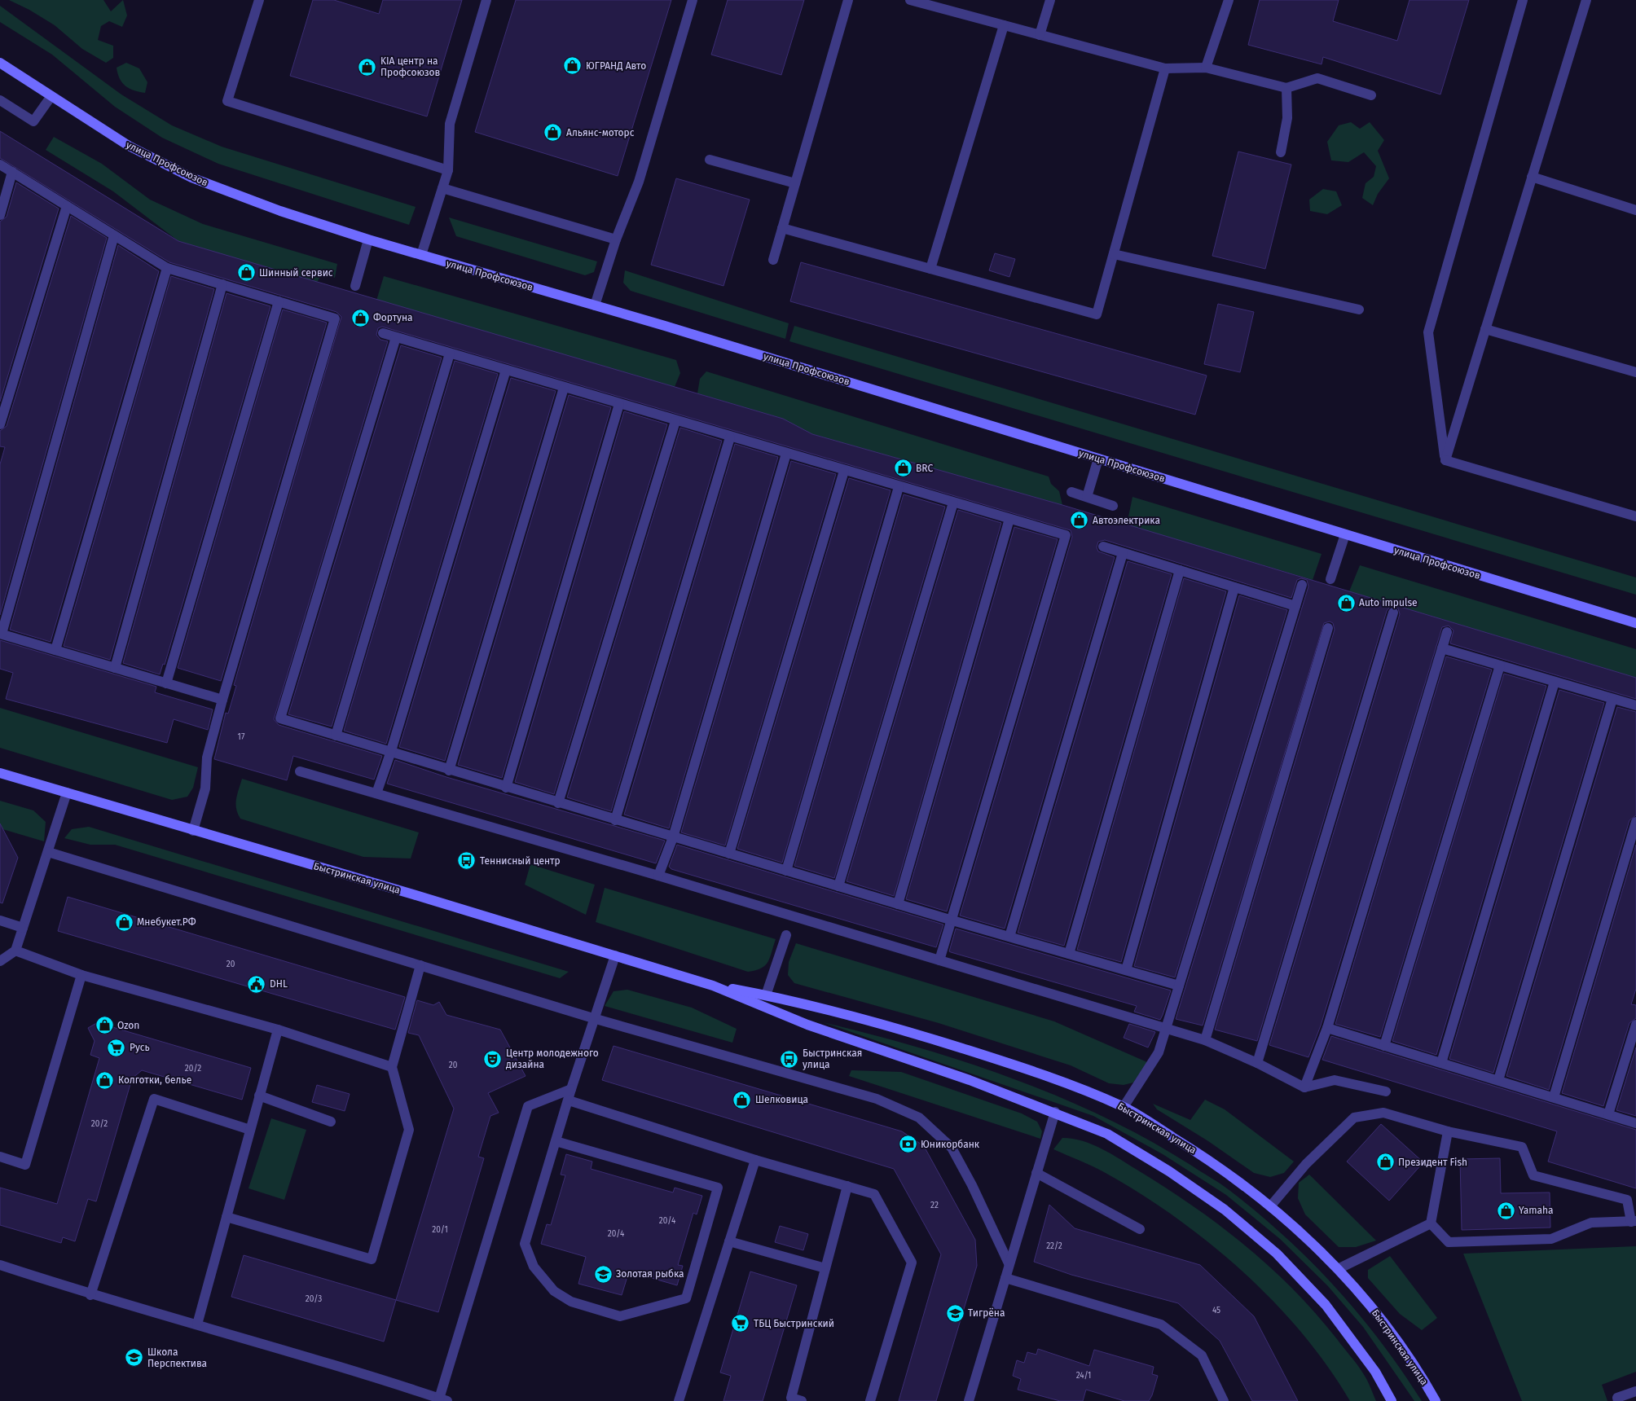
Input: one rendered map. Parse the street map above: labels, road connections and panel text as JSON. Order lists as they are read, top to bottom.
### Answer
{
  "streets": {
    "main road": ["улица Профсоюзов", "Быстринская улица"]
  },
  "places": {
    "shop": [
      "ЮГРАНД Авто",
      "KIA центр на Профсоюзов",
      "Альянс-моторс",
      "Шинный сервис",
      "Фортуна",
      "BRC",
      "Автоэлектрика",
      "Auto impulse",
      "Мнебукет.РФ",
      "Ozon",
      "Колготки, белье",
      "Шелковица",
      "Президент Fish",
      "Yamaha"
    ],
    "bus stop": ["Теннисный центр", "Быстринская улица"],
    "public building": ["DHL"],
    "supermarket": ["Русь", "ТБЦ Быстринский"],
    "theatre": ["Центр молодежного дизайна"],
    "bank": ["Юникорбанк"],
    "school or university": ["Золотая рыбка", "Тигрёна", "Школа Перспектива"]
  },
  "house_numbers": [
    "17",
    "20",
    "20",
    "20/2",
    "20/2",
    "22",
    "20/4",
    "20/1",
    "20/4",
    "22/2",
    "20/3",
    "45",
    "24/1"
  ]
}
